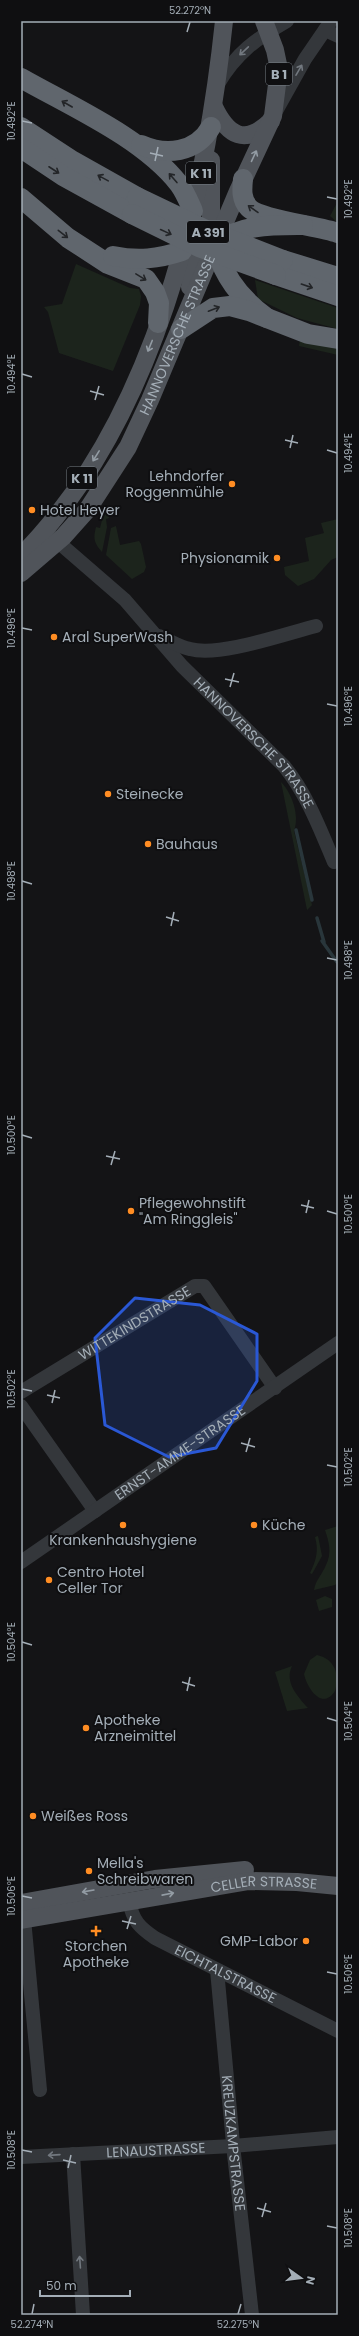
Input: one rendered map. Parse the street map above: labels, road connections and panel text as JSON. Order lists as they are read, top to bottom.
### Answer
{
  "streets": {
    "highway": ["A 391"],
    "main road": [
      "B 1",
      "K 11",
      "HANNOVERSCHE STRASSE",
      "CELLER STRASSE"
    ],
    "street": [
      "WITTEKINDSTRASSE",
      "ERNST-AMME-STRASSE",
      "EICHTALSTRASSE",
      "KREUZKAMPSTRASSE",
      "LENAUSTRASSE"
    ]
  },
  "crossings": [
    ["K 11", "HANNOVERSCHE STRASSE"],
    ["WITTEKINDSTRASSE", "ERNST-AMME-STRASSE"],
    ["CELLER STRASSE", "EICHTALSTRASSE"],
    ["EICHTALSTRASSE", "KREUZKAMPSTRASSE"],
    ["KREUZKAMPSTRASSE", "LENAUSTRASSE"]
  ],
  "places": {
    "other": [
      "Lehndorfer Roggenmühle",
      "Hotel Heyer",
      "Physionamik",
      "Aral SuperWash",
      "Steinecke",
      "Bauhaus",
      "Pflegewohnstift \"Am Ringgleis\"",
      "Krankenhaushygiene",
      "Küche",
      "Centro Hotel Celler Tor",
      "Apotheke Arzneimittel",
      "Weißes Ross",
      "Mella's Schreibwaren",
      "GMP-Labor"
    ],
    "health": ["Storchen Apotheke"]
  },
  "scale_bar": "50 m",
  "north": "right",
  "coordinates": [
    "52.272°N",
    "10.492°E",
    "10.494°E",
    "10.496°E",
    "10.498°E",
    "10.500°E",
    "10.502°E",
    "10.504°E",
    "10.506°E",
    "10.508°E",
    "52.274°N",
    "52.275°N"
  ]
}
